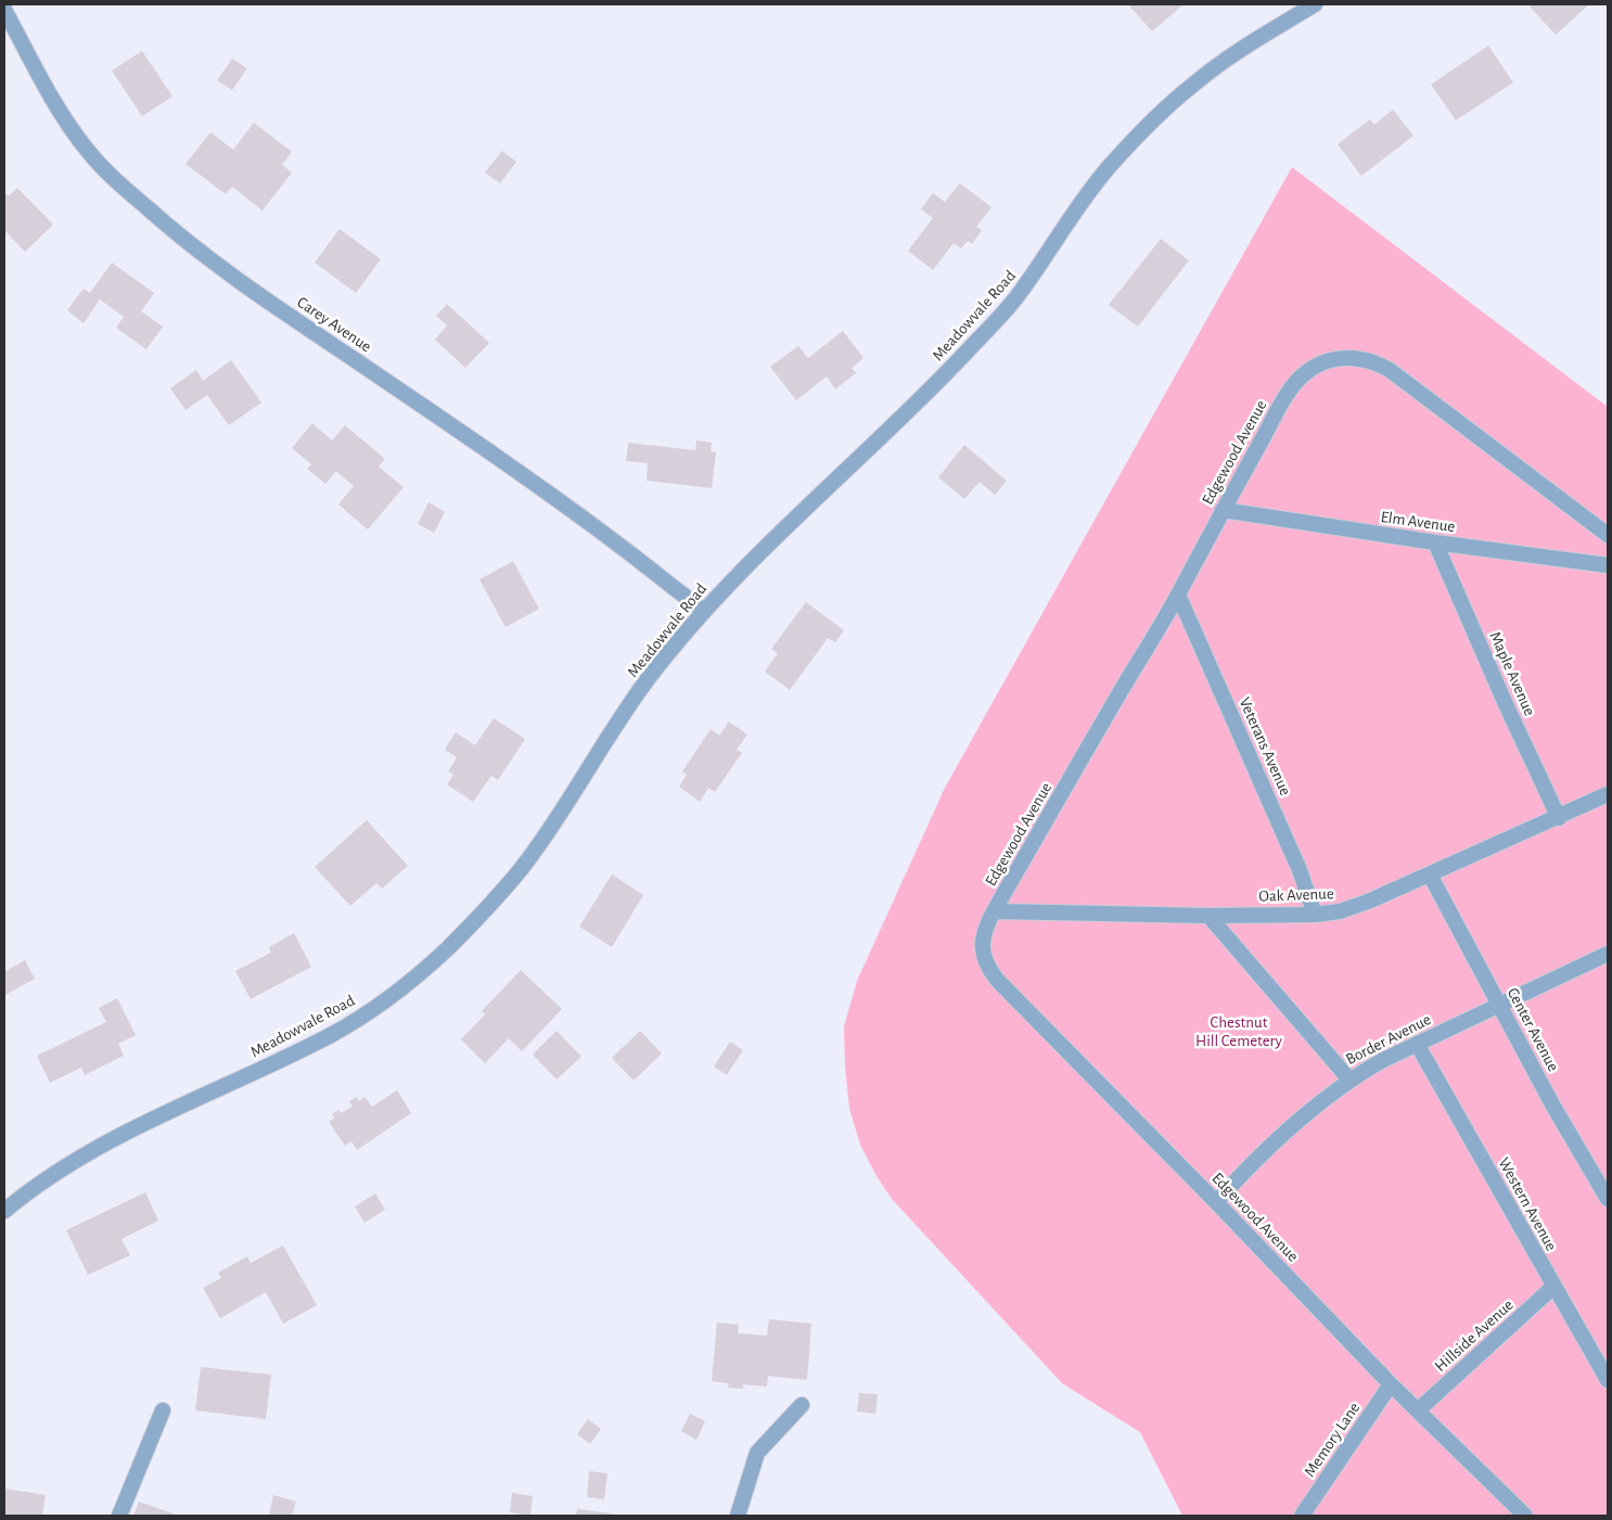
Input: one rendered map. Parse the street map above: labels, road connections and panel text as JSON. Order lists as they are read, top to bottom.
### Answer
{
  "streets": {
    "street": [
      "Meadowvale Road",
      "Carey Avenue",
      "Edgewood Avenue",
      "Elm Avenue",
      "Maple Avenue",
      "Veterans Avenue",
      "Oak Avenue",
      "Center Avenue",
      "Border Avenue",
      "Western Avenue",
      "Hillside Avenue",
      "Memory Lane"
    ]
  },
  "crossings": [
    ["Meadowvale Road", "Carey Avenue"],
    ["Edgewood Avenue", "Elm Avenue"],
    ["Edgewood Avenue", "Veterans Avenue"],
    ["Edgewood Avenue", "Oak Avenue"],
    ["Edgewood Avenue", "Border Avenue"],
    ["Edgewood Avenue", "Hillside Avenue"],
    ["Edgewood Avenue", "Memory Lane"],
    ["Elm Avenue", "Maple Avenue"],
    ["Maple Avenue", "Oak Avenue"],
    ["Veterans Avenue", "Oak Avenue"],
    ["Oak Avenue", "Center Avenue"],
    ["Center Avenue", "Border Avenue"],
    ["Border Avenue", "Western Avenue"],
    ["Western Avenue", "Hillside Avenue"]
  ],
  "parks": ["Chestnut Hill Cemetery"]
}
